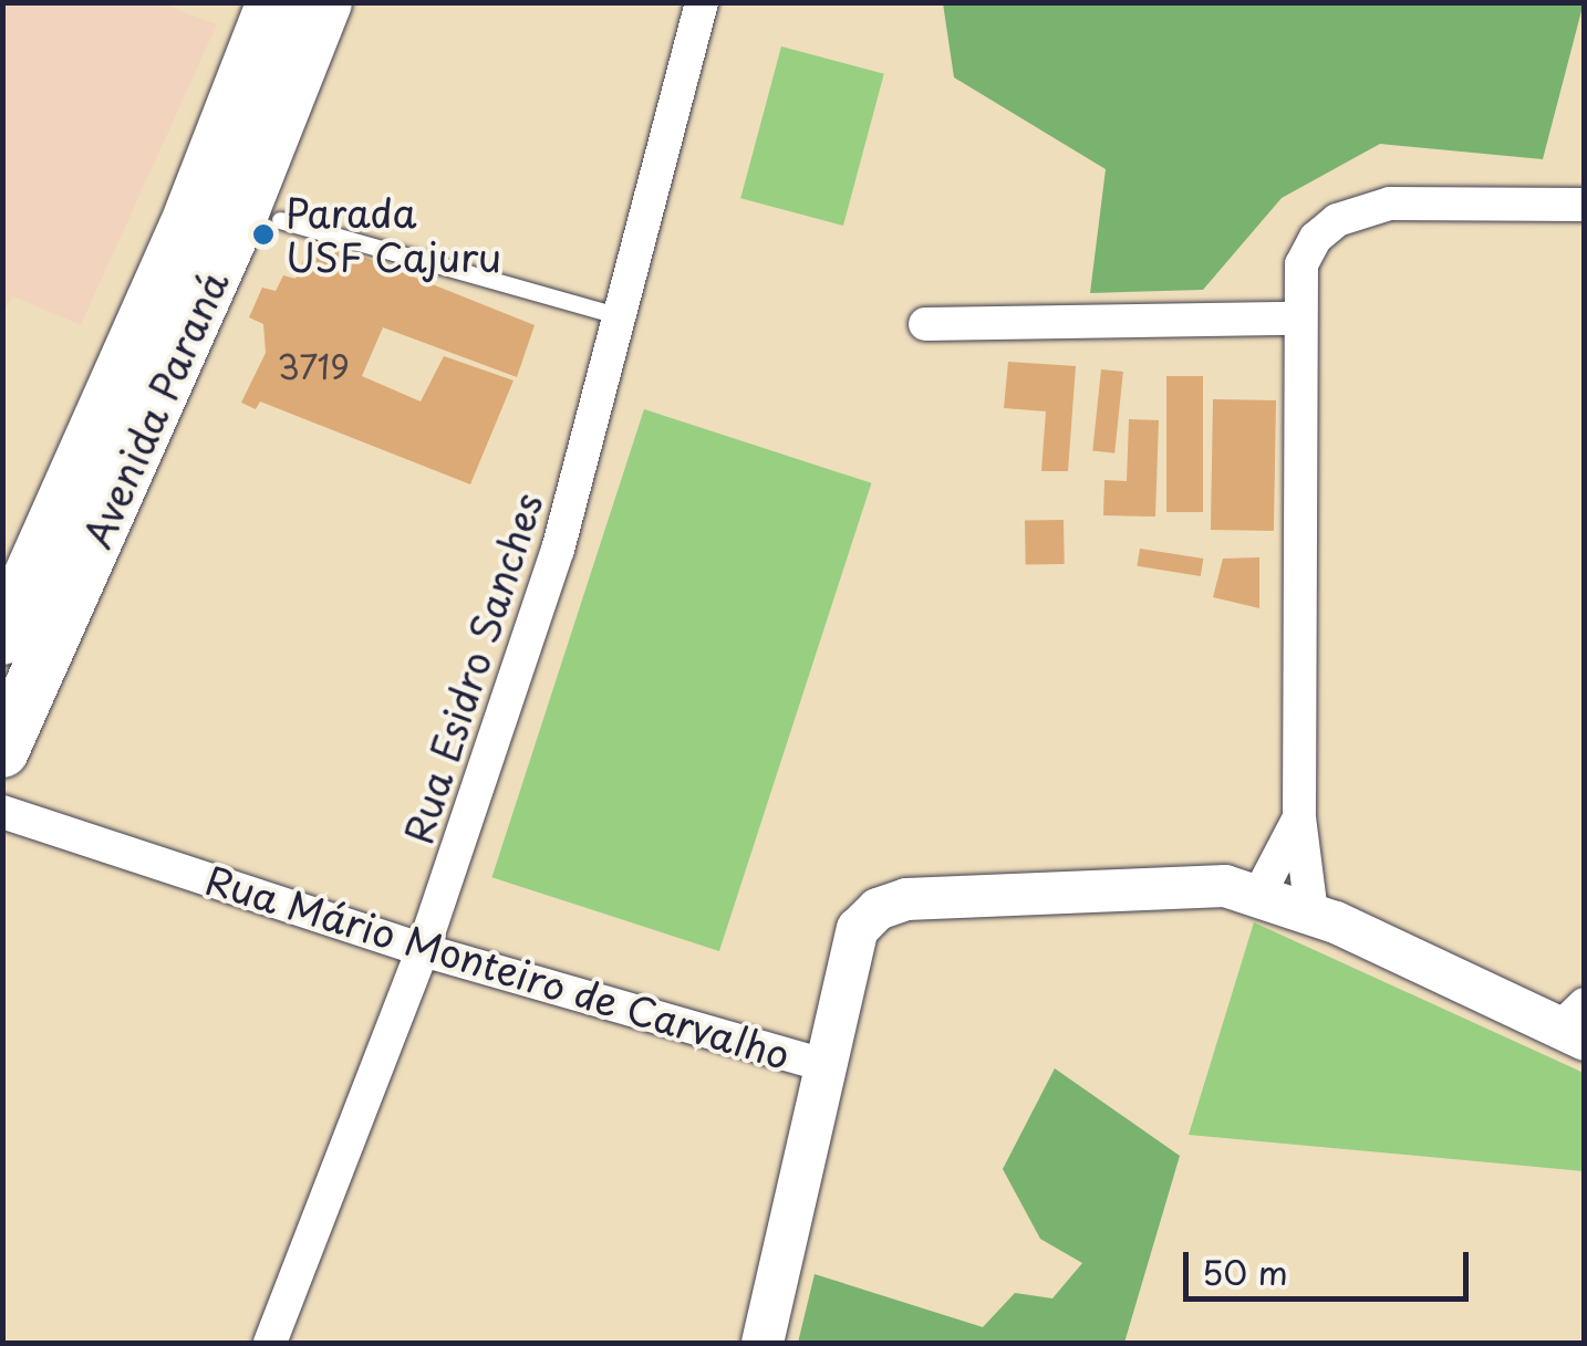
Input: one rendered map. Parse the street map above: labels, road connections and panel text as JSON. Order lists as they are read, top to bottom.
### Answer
{
  "streets": {
    "main road": ["Avenida Paraná"],
    "street": ["Rua Esidro Sanches", "Rua Mário Monteiro de Carvalho"]
  },
  "crossings": [
    ["Rua Esidro Sanches", "Rua Mário Monteiro de Carvalho"]
  ],
  "places": ["Parada USF Cajuru"],
  "house_numbers": ["3719"],
  "scale_bar": "50 m"
}
